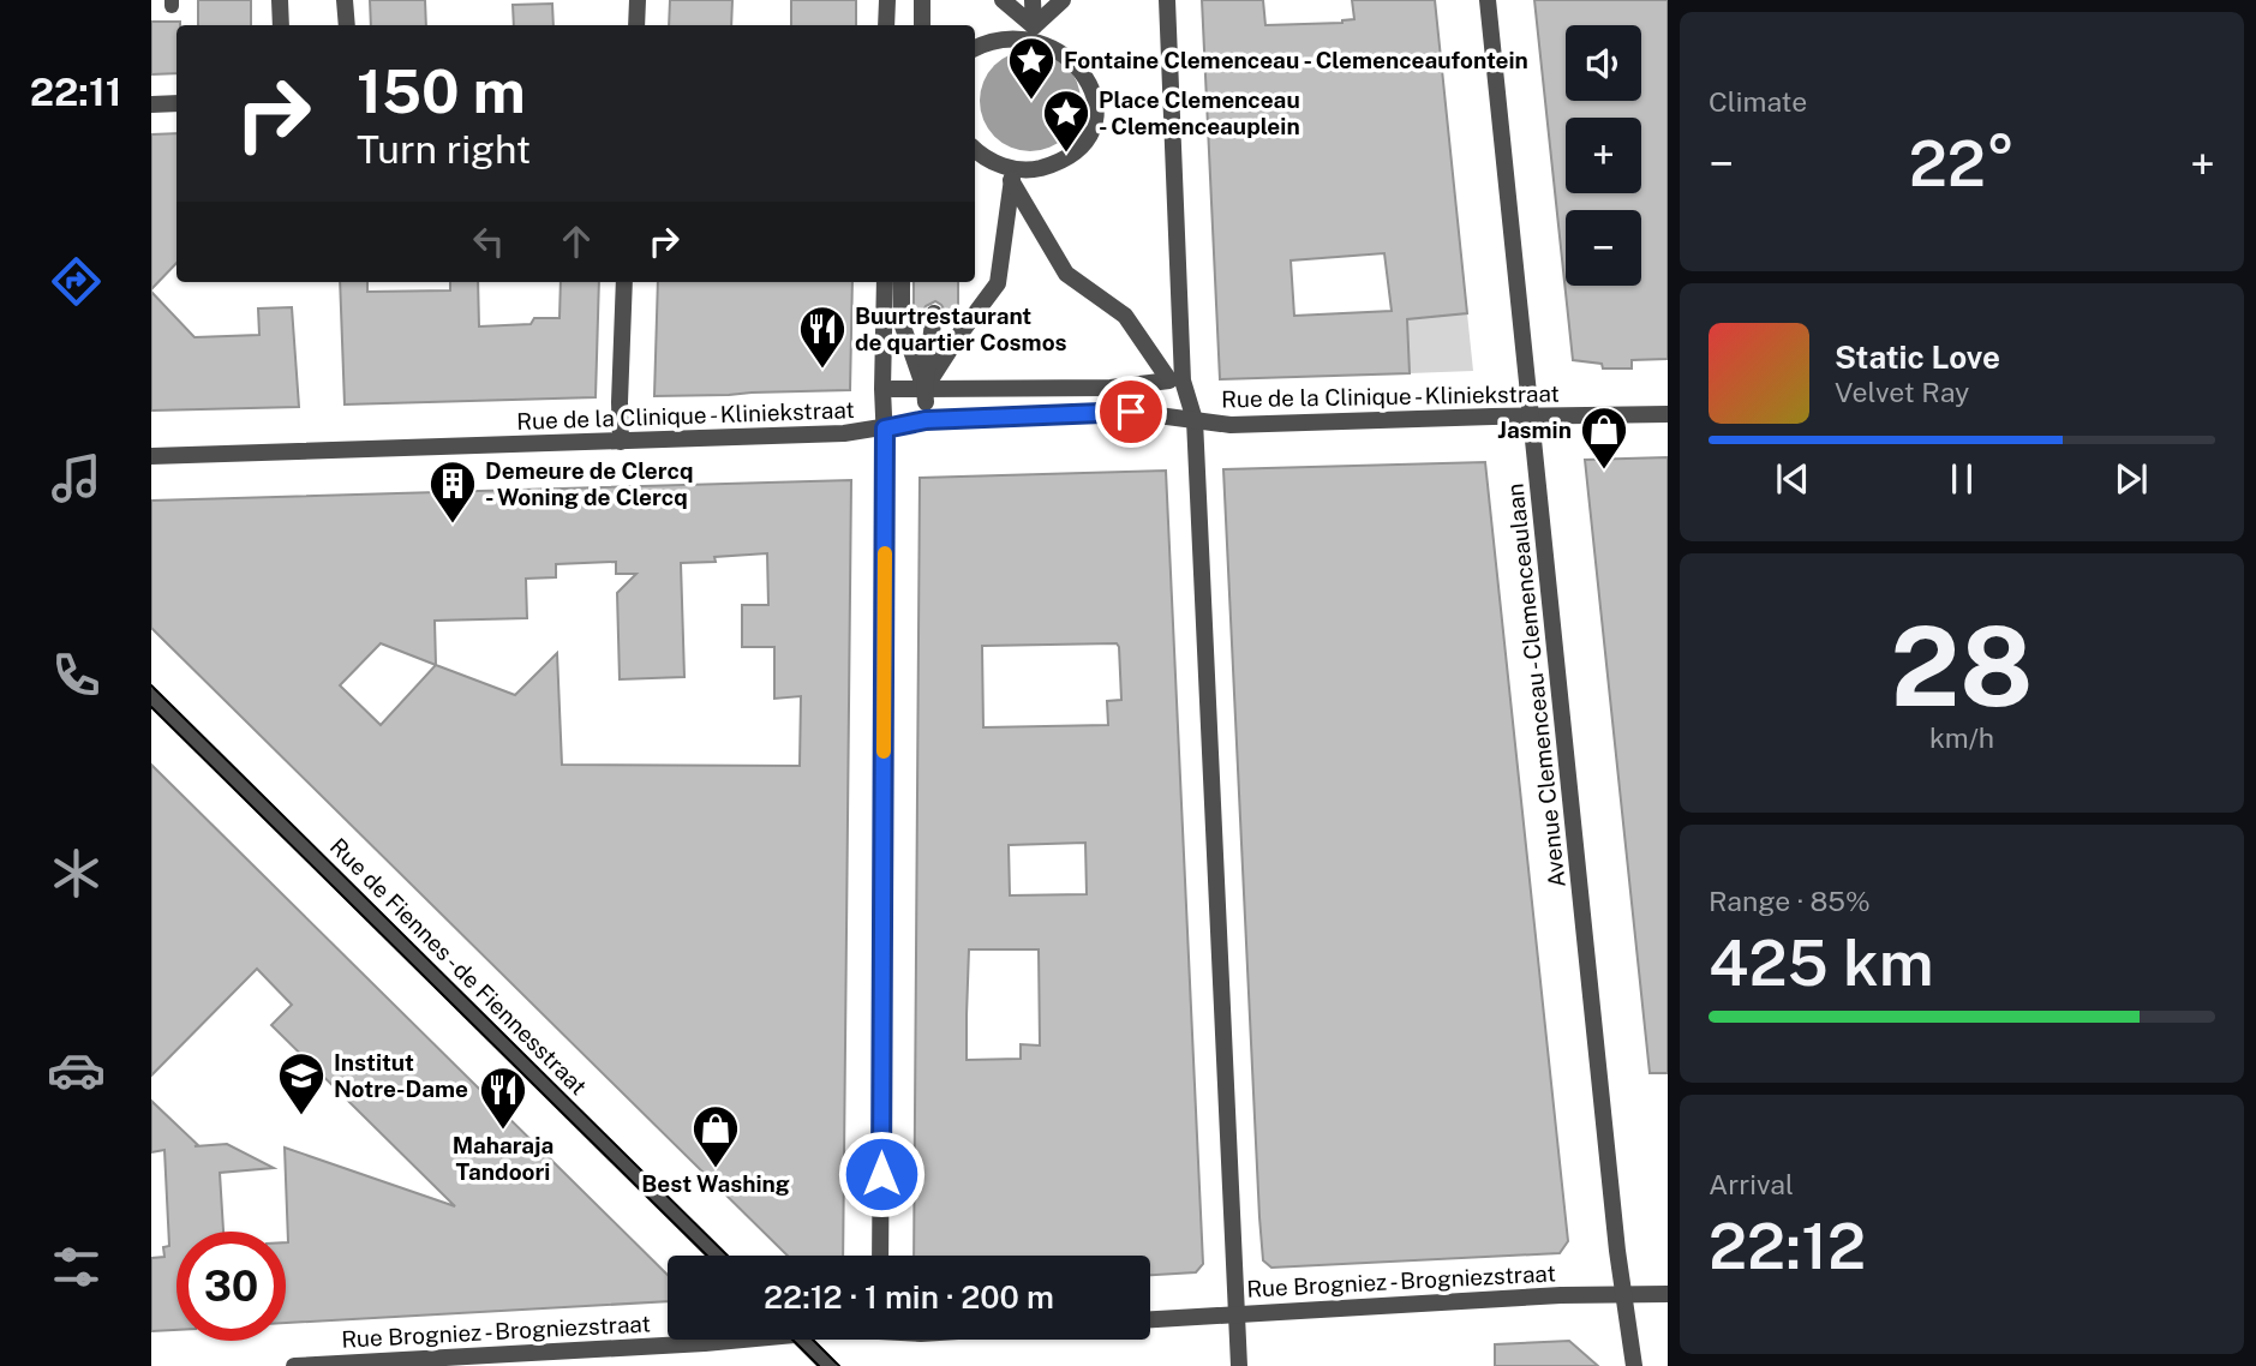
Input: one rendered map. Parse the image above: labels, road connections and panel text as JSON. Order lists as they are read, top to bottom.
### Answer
{
  "streets": {
    "street": [
      "Rue de la Clinique - Kliniekstraat",
      "Avenue Clemenceau - Clemenceaulaan",
      "Rue de Fiennes - de Fiennesstraat",
      "Rue Brogniez - Brogniezstraat"
    ]
  },
  "crossings": [
    ["Rue de la Clinique - Kliniekstraat", "Avenue Clemenceau - Clemenceaulaan"],
    ["Avenue Clemenceau - Clemenceaulaan", "Rue Brogniez - Brogniezstraat"]
  ],
  "places": {
    "place": ["Fontaine Clemenceau - Clemenceaufontein", "Place Clemenceau - Clemenceauplein"],
    "restaurant": ["Buurtrestaurant de quartier Cosmos", "Maharaja Tandoori"],
    "shop": ["Jasmin", "Best Washing"],
    "building": ["Demeure de Clercq - Woning de Clercq"],
    "school or university": ["Institut Notre-Dame"]
  },
  "page": {
    "tabs": "22:11",
    "tile": [
      "Climate",
      ["28", "km/h"],
      ["Range · 85%", "425 km"],
      ["Arrival", "22:12"]
    ],
    "map_buttons": ["+", "−"],
    "turn": ["150 m", "Turn right"],
    "heat": ["−", "22°", "+"],
    "song": ["Static Love", "Velvet Ray"],
    "limit": "30",
    "trip": "22:12 · 1 min · 200 m"
  }
}
